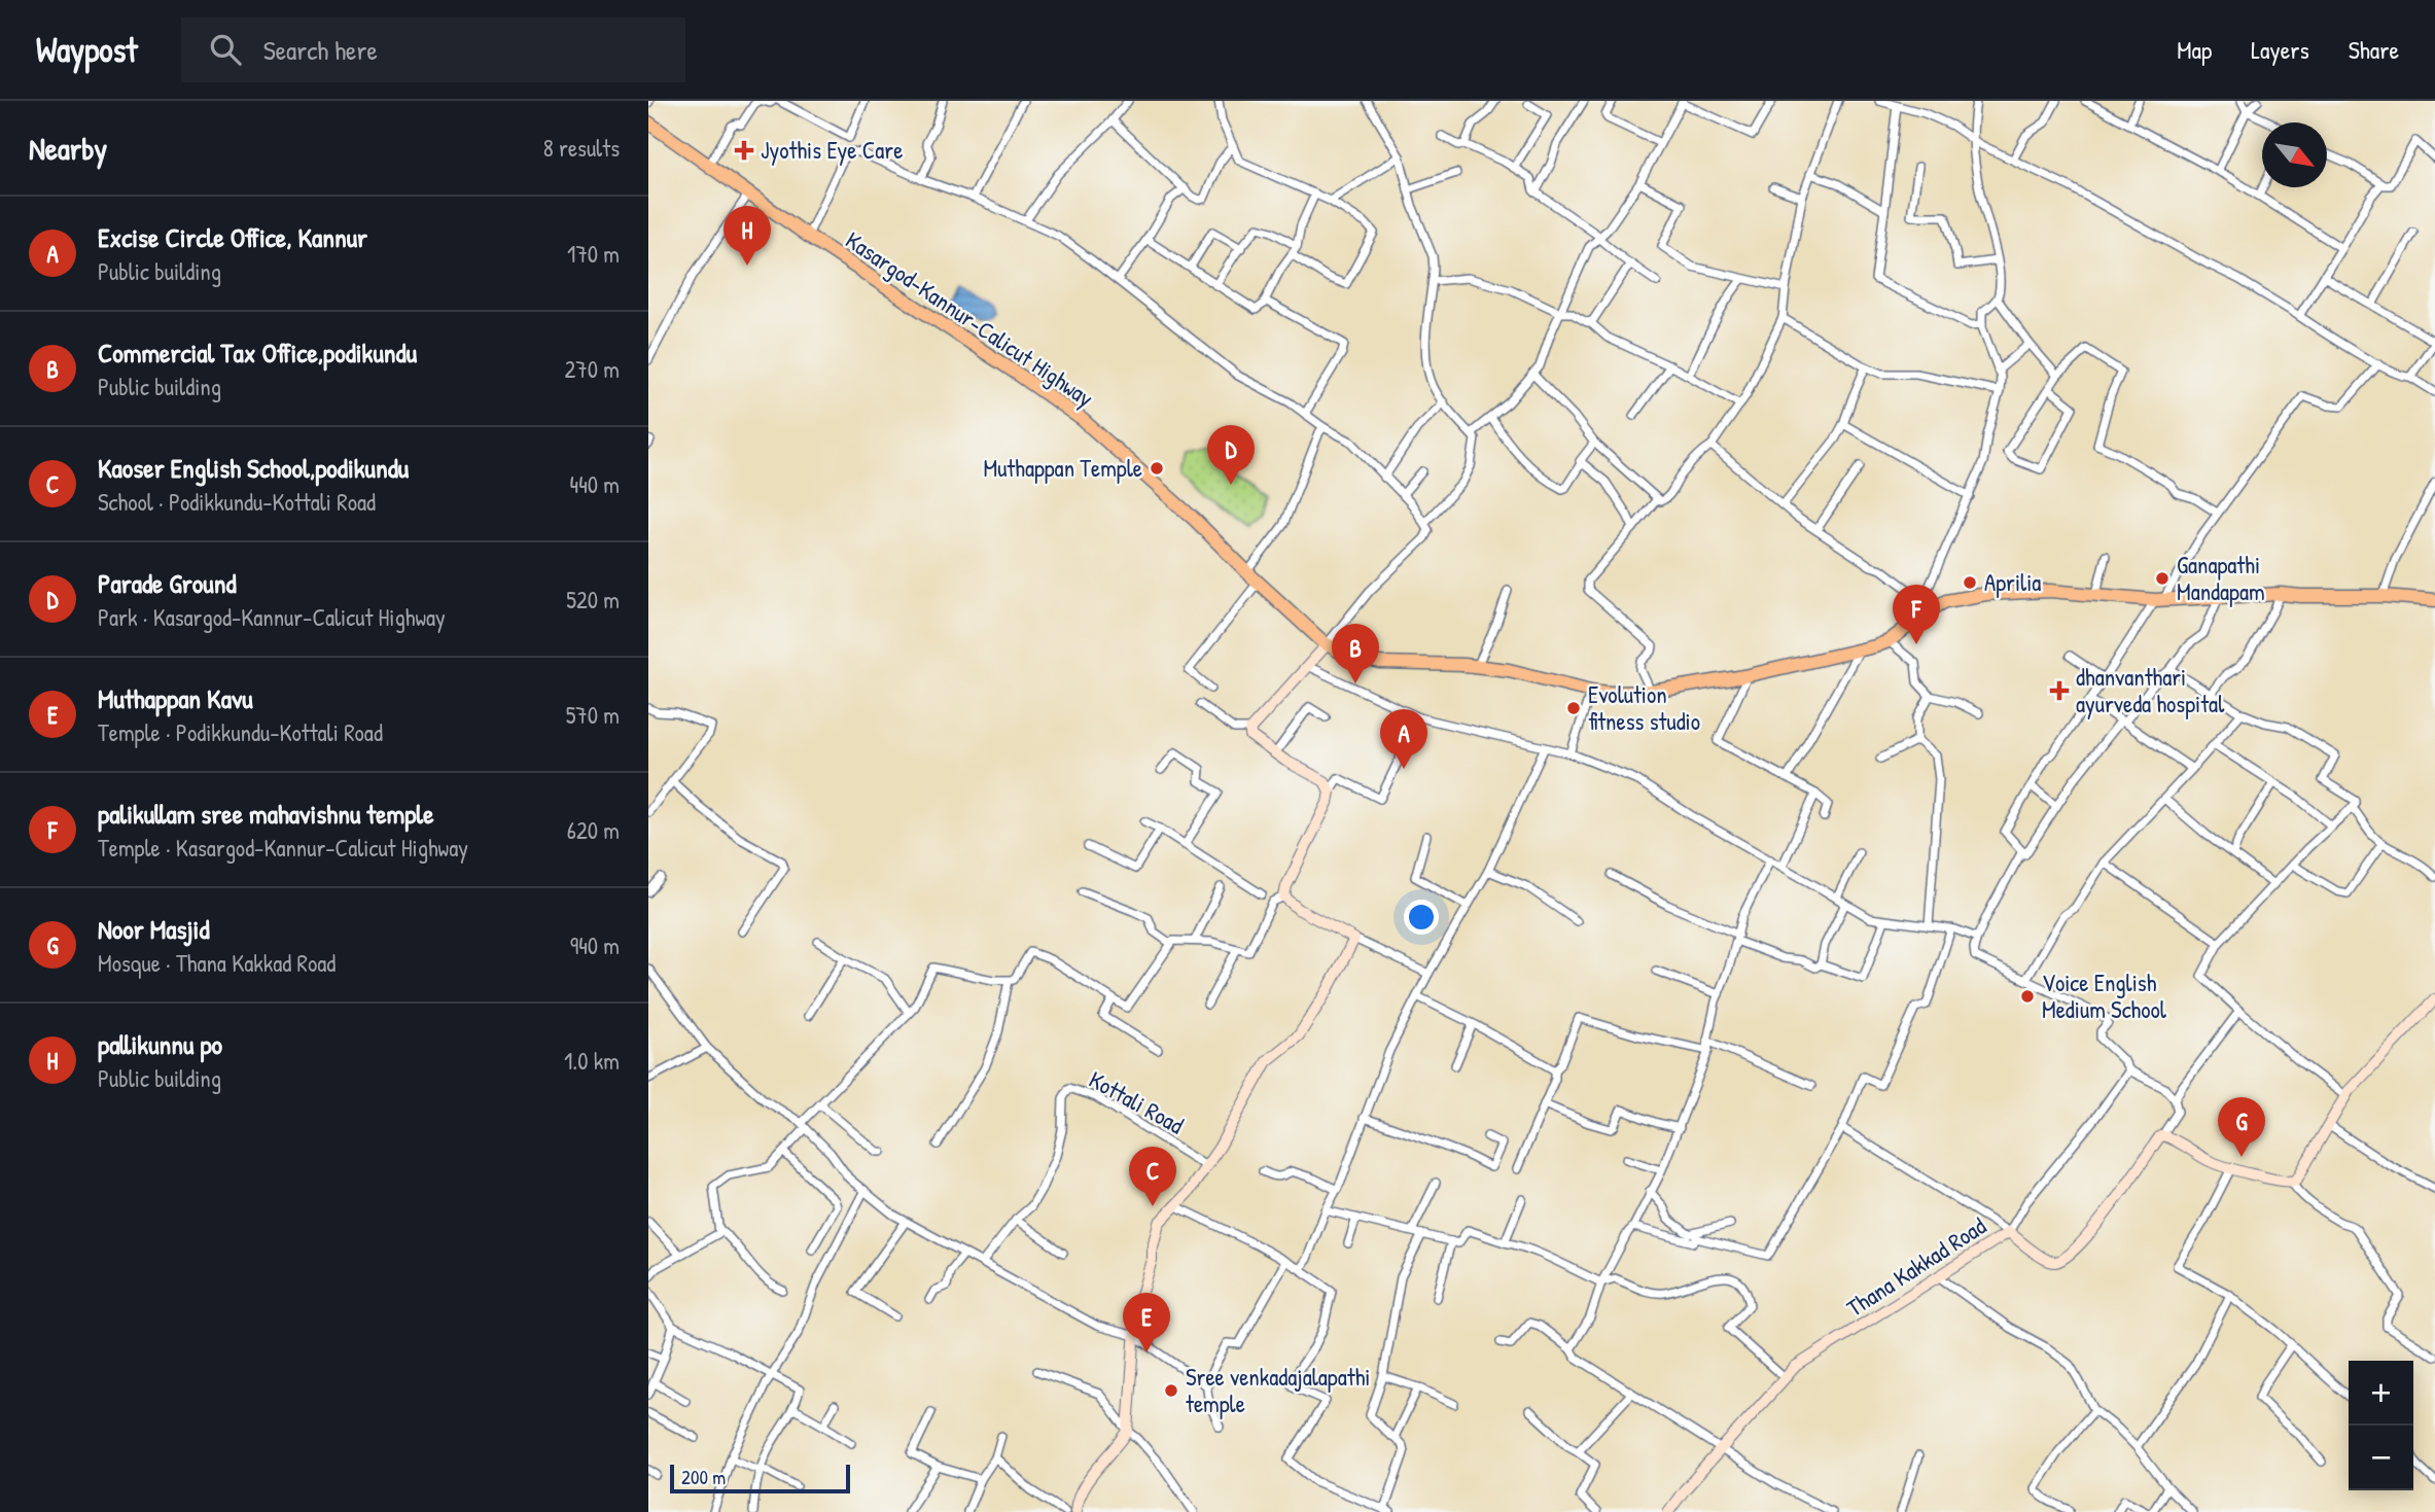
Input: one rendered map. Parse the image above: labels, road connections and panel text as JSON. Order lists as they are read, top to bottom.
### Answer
{
  "streets": {
    "highway": ["Kasargod-Kannur-Calicut Highway"],
    "main road": ["Thana Kakkad Road"],
    "street": ["Kottali Road"]
  },
  "places": {
    "health": ["Jyothis Eye Care", "dhanvanthari ayurveda hospital"],
    "other": [
      "Muthappan Temple",
      "Ganapathi Mandapam",
      "Aprilia",
      "Evolution fitness studio",
      "Voice English Medium School",
      "Sree venkadajalapathi temple"
    ]
  },
  "scale_bar": "200 m",
  "north": "bottom right",
  "page": {
    "header": "Waypost",
    "search": "Search here",
    "nav": ["Map", "Layers", "Share"],
    "heading": ["Nearby", "8 results"],
    "list": [
      {
        "mark": "A",
        "name": "Excise Circle Office, Kannur",
        "note": "Public building",
        "value": "170 m"
      },
      {
        "mark": "B",
        "name": "Commercial Tax Office,podikundu",
        "note": "Public building",
        "value": "270 m"
      },
      {
        "mark": "C",
        "name": "Kaoser English School,podikundu",
        "note": "School · Podikkundu-Kottali Road",
        "value": "440 m"
      },
      {
        "mark": "D",
        "name": "Parade Ground",
        "note": "Park · Kasargod-Kannur-Calicut Highway",
        "value": "520 m"
      },
      {
        "mark": "E",
        "name": "Muthappan Kavu",
        "note": "Temple · Podikkundu-Kottali Road",
        "value": "570 m"
      },
      {
        "mark": "F",
        "name": "palikullam sree mahavishnu temple",
        "note": "Temple · Kasargod-Kannur-Calicut Highway",
        "value": "620 m"
      },
      {
        "mark": "G",
        "name": "Noor Masjid",
        "note": "Mosque · Thana Kakkad Road",
        "value": "940 m"
      },
      {
        "mark": "H",
        "name": "pallikunnu po",
        "note": "Public building",
        "value": "1.0 km"
      }
    ],
    "pins": [
      "H",
      "D",
      "F",
      "B",
      "A",
      "G",
      "C",
      "E"
    ],
    "map_buttons": ["+", "−"],
    "scale": "200 m"
  }
}
